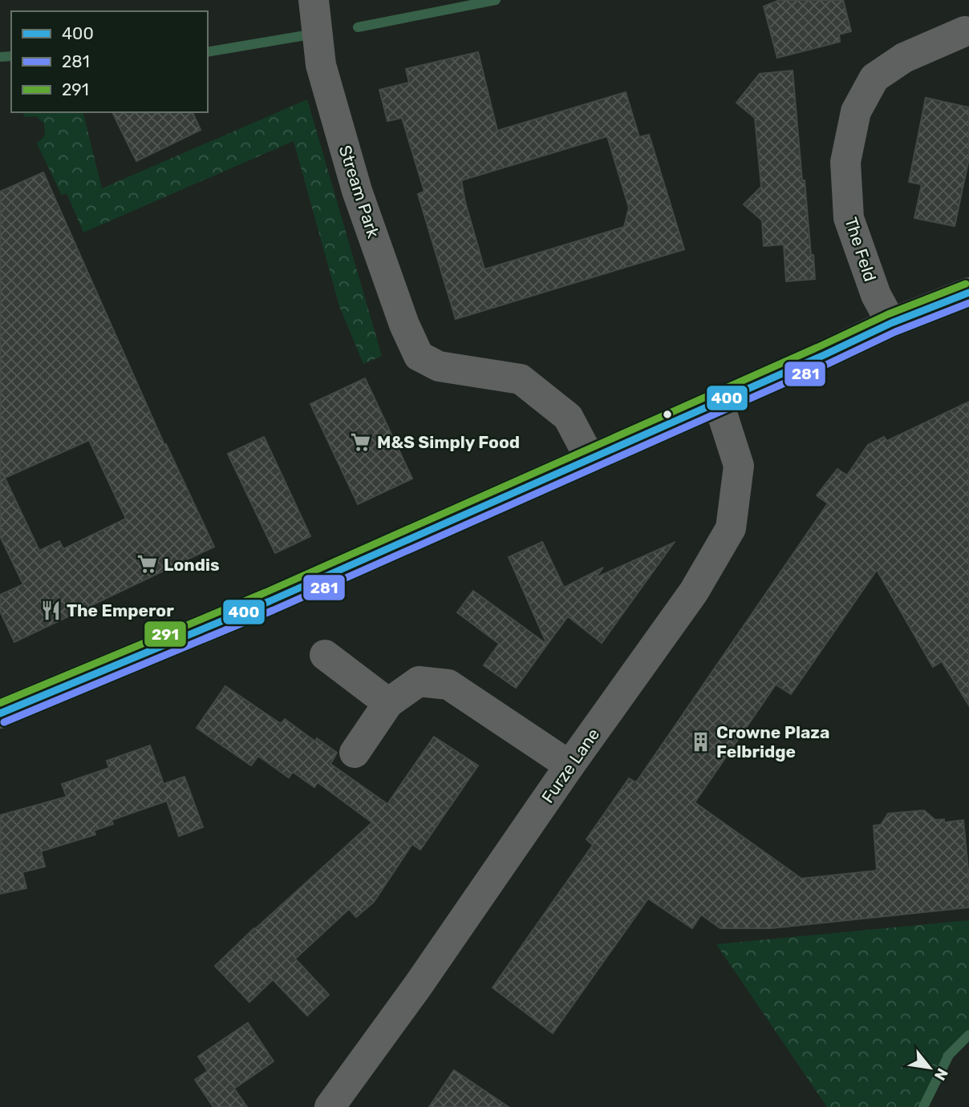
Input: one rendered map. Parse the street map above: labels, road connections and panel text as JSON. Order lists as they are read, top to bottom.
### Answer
{
  "streets": {
    "street": ["Stream Park", "The Feld", "Furze Lane"]
  },
  "places": {
    "supermarket": ["M&S Simply Food", "Londis"],
    "restaurant": ["The Emperor"],
    "building": ["Crowne Plaza Felbridge"]
  },
  "lines": ["transit line 291", "transit line 400", "transit line 281"],
  "legend": ["400", "281", "291"],
  "north": "bottom right"
}
